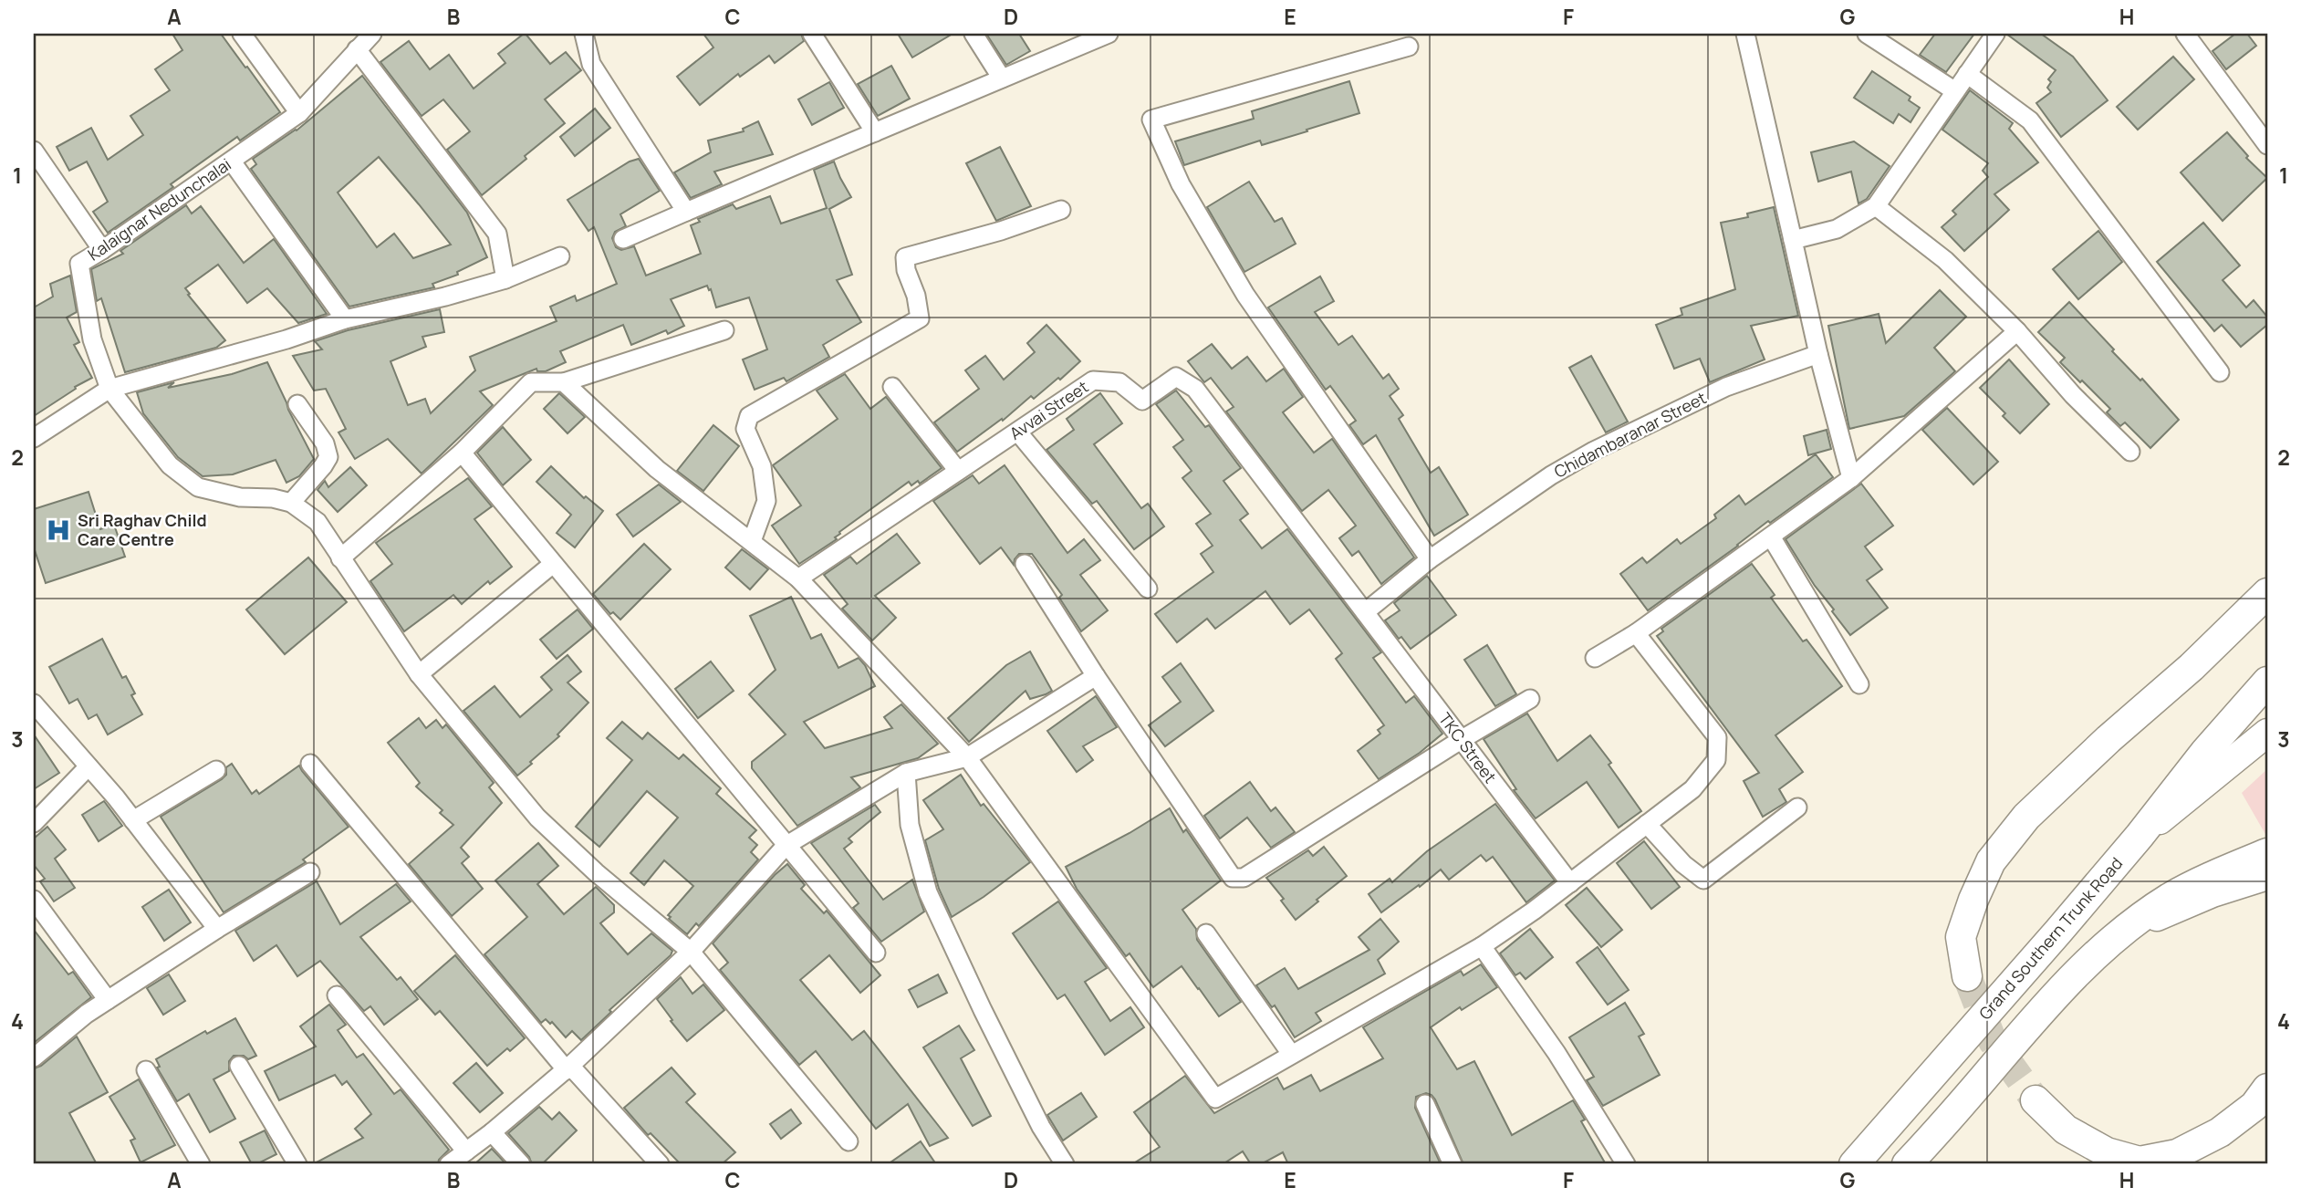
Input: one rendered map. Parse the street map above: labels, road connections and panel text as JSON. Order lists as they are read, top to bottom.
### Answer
{
  "streets": {
    "highway": ["Grand Southern Trunk Road"],
    "street": [
      "Kalaignar Nedunchalai",
      "Avvai Street",
      "Chidambaranar Street",
      "TKC Street"
    ]
  },
  "crossings": [
    ["Avvai Street", "Chidambaranar Street"],
    ["Avvai Street", "TKC Street"],
    ["Chidambaranar Street", "TKC Street"]
  ],
  "places": {
    "hospital": ["Sri Raghav Child Care Centre"]
  },
  "grid": {
    "columns": [
      "A",
      "B",
      "C",
      "D",
      "E",
      "F",
      "G",
      "H"
    ],
    "rows": [
      "1",
      "2",
      "3",
      "4"
    ]
  }
}
